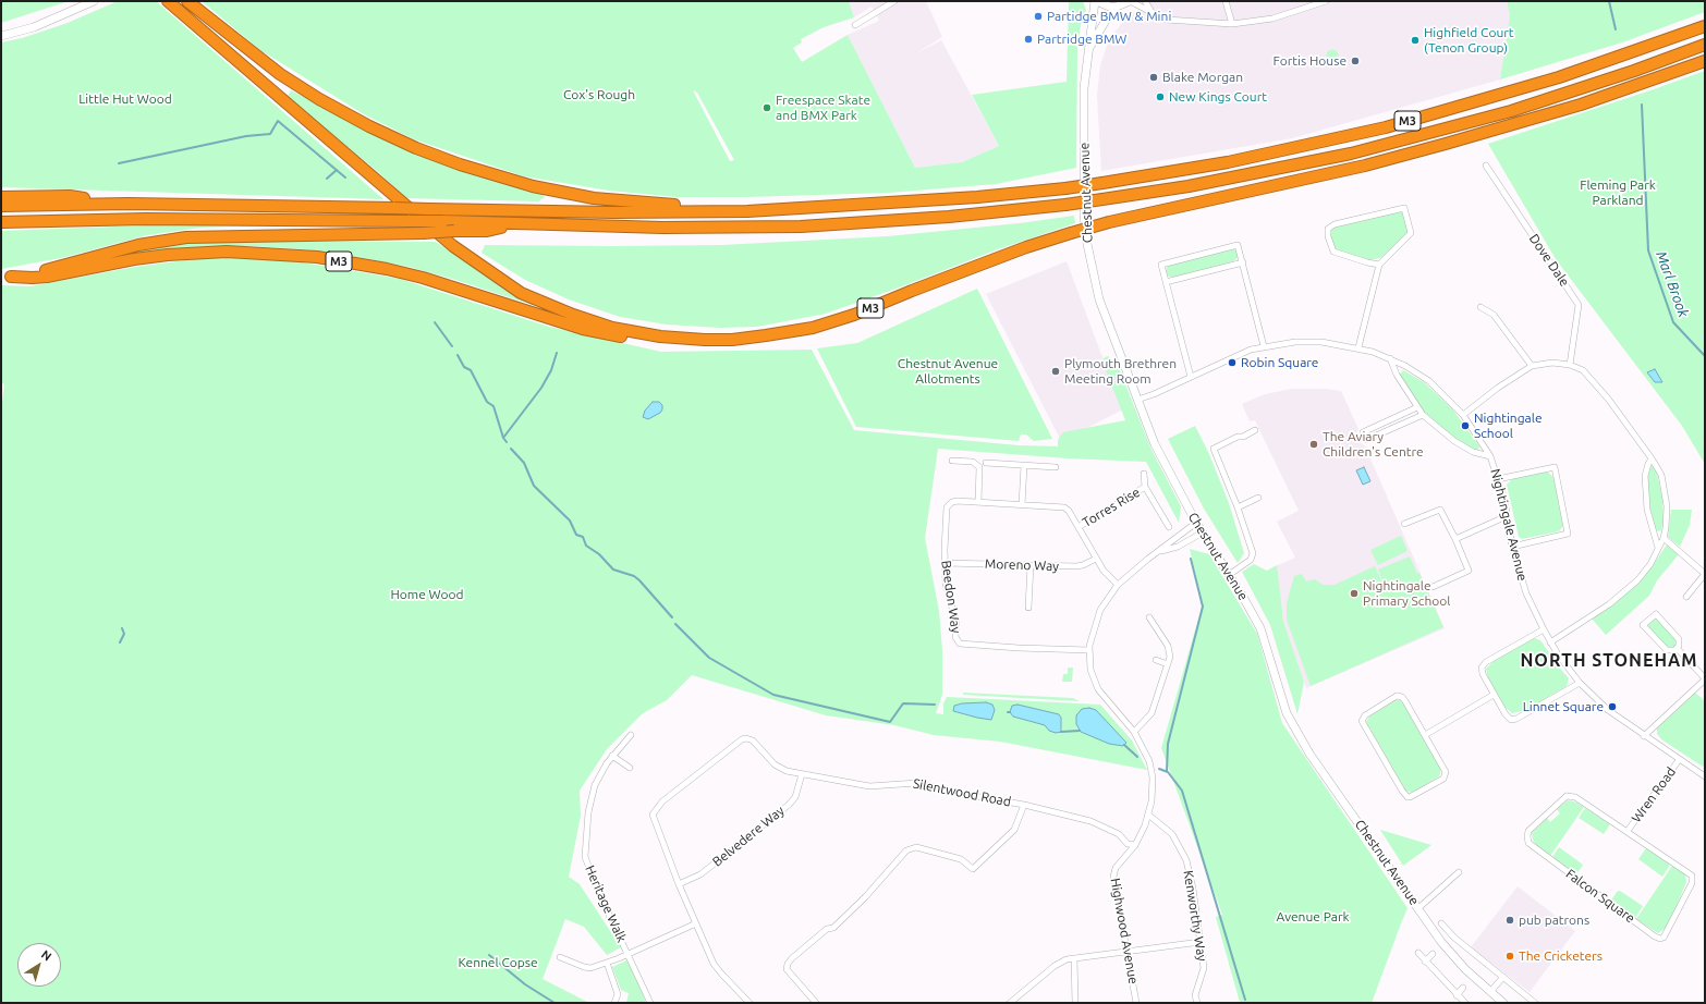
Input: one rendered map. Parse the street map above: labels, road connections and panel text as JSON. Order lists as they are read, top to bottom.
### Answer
{
  "streets": {
    "highway": ["M3"],
    "street": [
      "Chestnut Avenue",
      "Dove Dale",
      "Torres Rise",
      "Nightingale Avenue",
      "Moreno Way",
      "Beedon Way",
      "Silentwood Road",
      "Wren Road",
      "Belvedere Way",
      "Falcon Square",
      "Heritage Walk",
      "Kenworthy Way",
      "Highwood Avenue"
    ]
  },
  "crossings": [
    ["Chestnut Avenue", "Nightingale Avenue"],
    ["Chestnut Avenue", "Highwood Avenue"],
    ["Torres Rise", "Beedon Way"],
    ["Nightingale Avenue", "Wren Road"],
    ["Moreno Way", "Beedon Way"],
    ["Beedon Way", "Highwood Avenue"],
    ["Silentwood Road", "Belvedere Way"],
    ["Silentwood Road", "Highwood Avenue"],
    ["Wren Road", "Falcon Square"],
    ["Kenworthy Way", "Highwood Avenue"]
  ],
  "districts": ["NORTH STONEHAM"],
  "water": ["Marl Brook"],
  "parks": [
    "Cox's Rough",
    "Little Hut Wood",
    "Fleming Park Parkland",
    "Chestnut Avenue Allotments",
    "Home Wood",
    "Avenue Park",
    "Kennel Copse"
  ],
  "places": [
    "Partidge BMW & Mini",
    "Partridge BMW",
    "Highfield Court (Tenon Group)",
    "Fortis House",
    "Blake Morgan",
    "New Kings Court",
    "Freespace Skate and BMX Park",
    "Robin Square",
    "Plymouth Brethren Meeting Room",
    "Nightingale School",
    "The Aviary Children's Centre",
    "Nightingale Primary School",
    "Linnet Square",
    "pub patrons",
    "The Cricketers"
  ],
  "north": "top right"
}
